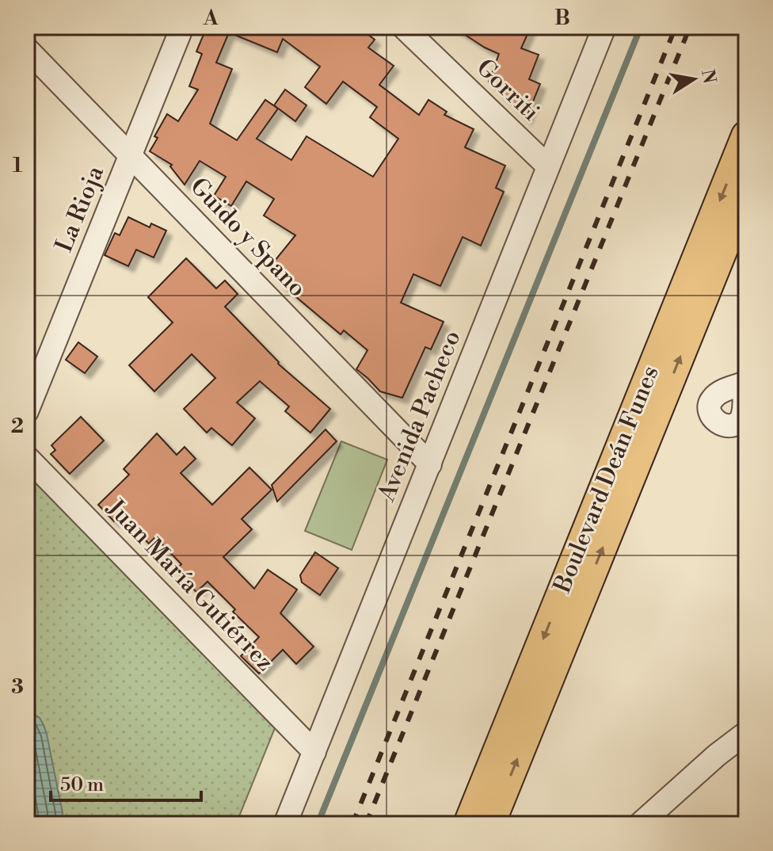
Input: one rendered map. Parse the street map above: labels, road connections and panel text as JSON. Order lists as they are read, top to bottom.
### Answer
{
  "streets": {
    "main road": ["Boulevard Deán Funes"],
    "street": [
      "Gorriti",
      "La Rioja",
      "Guido y Spano",
      "Avenida Pacheco",
      "Juan María Gutiérrez"
    ]
  },
  "crossings": [
    ["Gorriti", "Avenida Pacheco"],
    ["La Rioja", "Guido y Spano"],
    ["Guido y Spano", "Avenida Pacheco"],
    ["Avenida Pacheco", "Juan María Gutiérrez"]
  ],
  "scale_bar": "50 m",
  "north": "right",
  "grid": {
    "columns": ["A", "B"],
    "rows": ["1", "2", "3"]
  }
}
